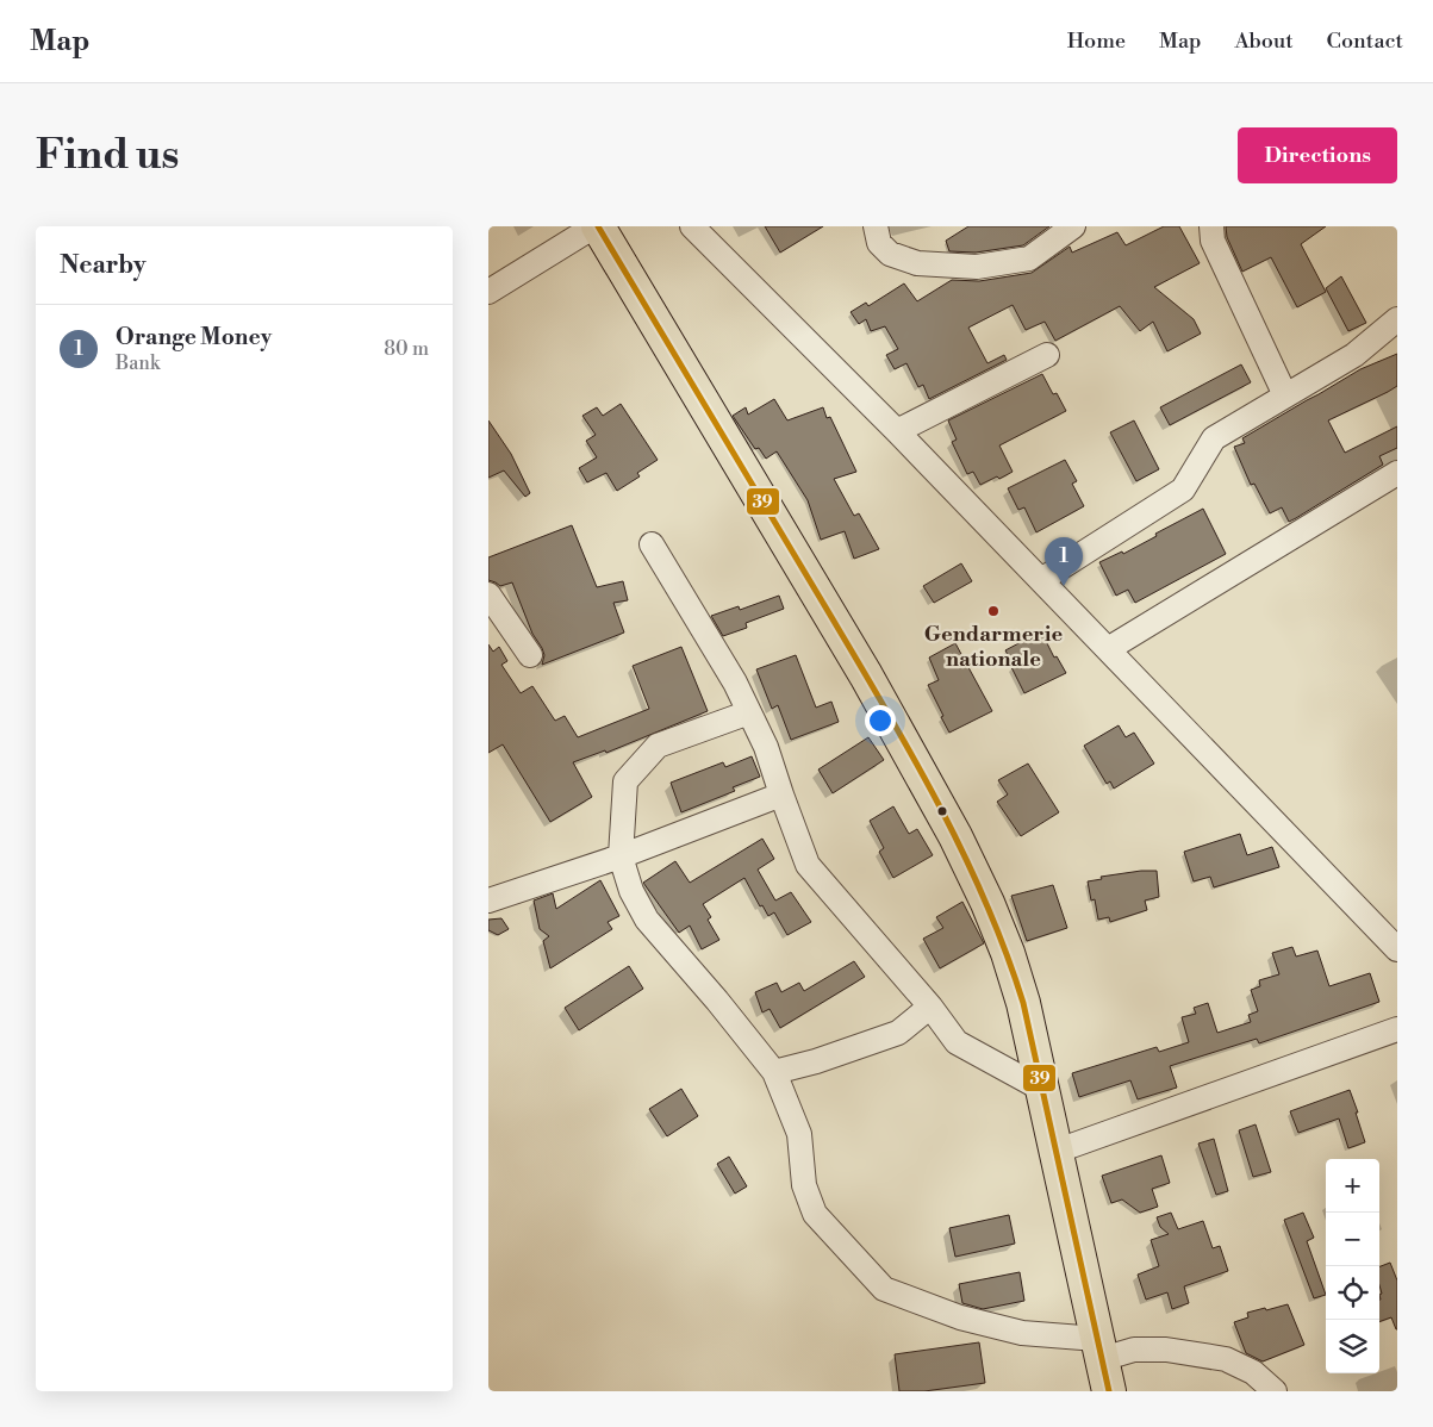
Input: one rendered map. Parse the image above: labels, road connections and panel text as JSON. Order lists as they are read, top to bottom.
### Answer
{
  "places": ["Gendarmerie nationale"],
  "lines": ["transit line 39"],
  "page": {
    "header": "Map",
    "nav": [
      "Home",
      "Map",
      "About",
      "Contact"
    ],
    "buttons": "Directions",
    "title": "Find us",
    "heading": "Nearby",
    "list": [
      {
        "mark": "1",
        "name": "Orange Money",
        "note": "Bank",
        "value": "80 m"
      }
    ],
    "pins": "1",
    "map_buttons": ["+", "−"]
  }
}
